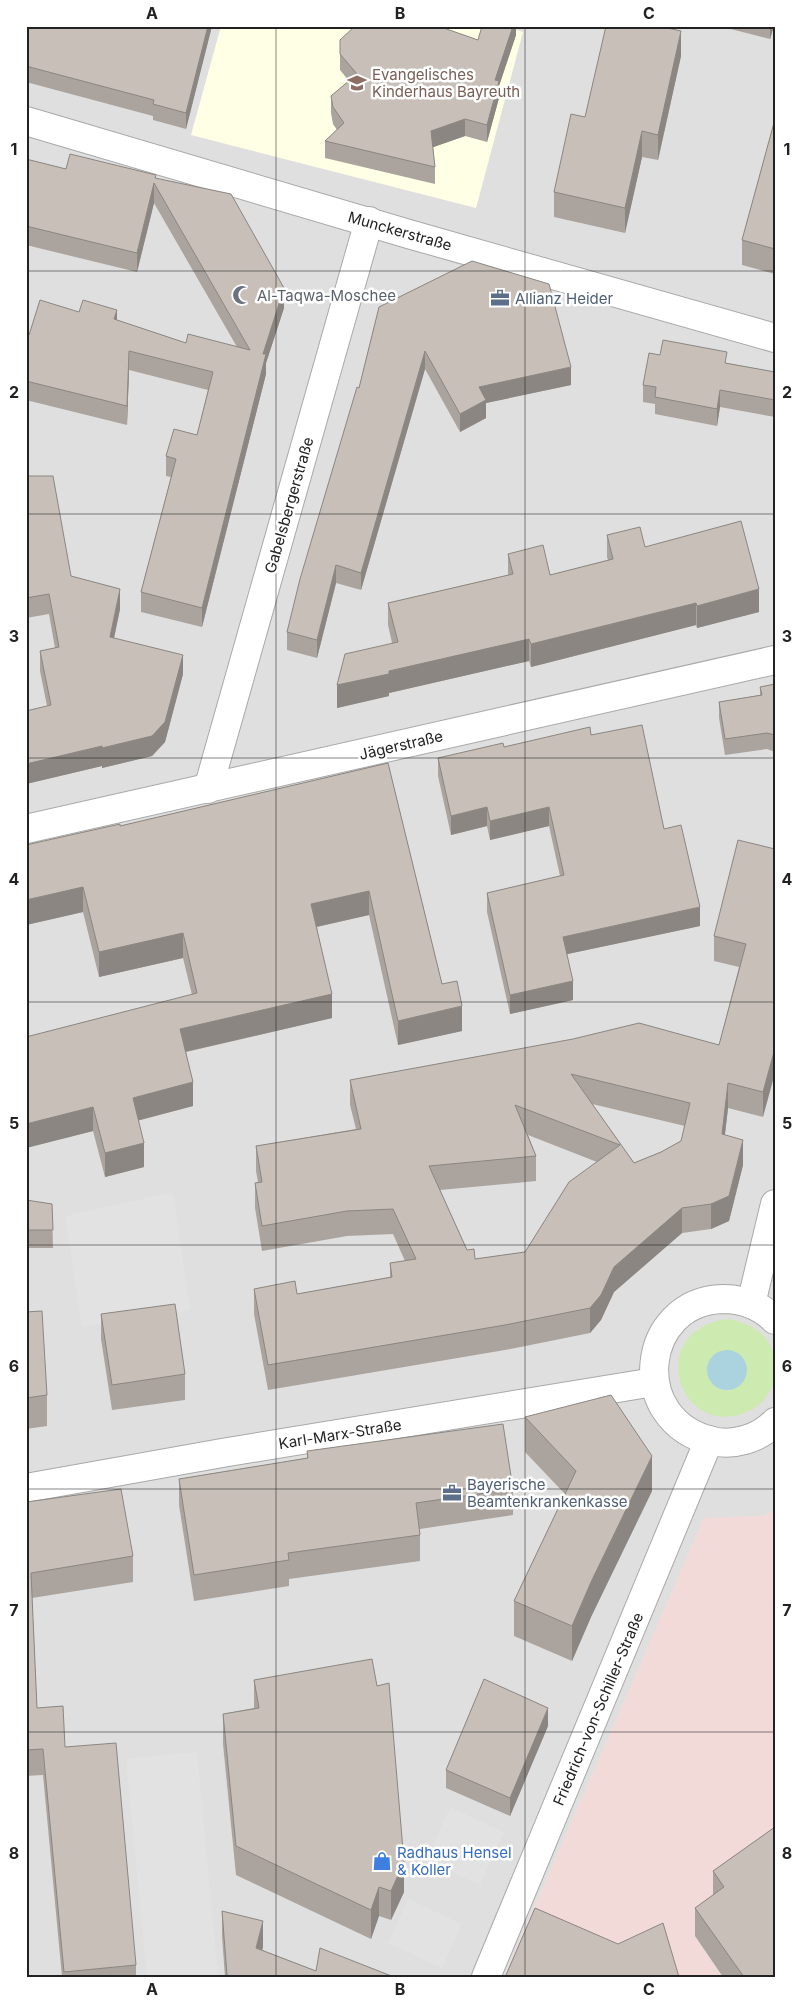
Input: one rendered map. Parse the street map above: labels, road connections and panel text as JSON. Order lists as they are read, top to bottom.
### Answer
{
  "streets": {
    "street": [
      "Munckerstraße",
      "Gabelsbergerstraße",
      "Jägerstraße",
      "Karl-Marx-Straße",
      "Friedrich-von-Schiller-Straße"
    ]
  },
  "crossings": [
    ["Munckerstraße", "Gabelsbergerstraße"],
    ["Gabelsbergerstraße", "Jägerstraße"]
  ],
  "places": {
    "school or university": ["Evangelisches Kinderhaus Bayreuth"],
    "mosque": ["Al-Taqwa-Moschee"],
    "office": ["Allianz Heider", "Bayerische Beamtenkrankenkasse"],
    "shop": ["Radhaus Hensel & Koller"]
  },
  "grid": {
    "columns": ["A", "B", "C"],
    "rows": [
      "1",
      "2",
      "3",
      "4",
      "5",
      "6",
      "7",
      "8"
    ]
  }
}
